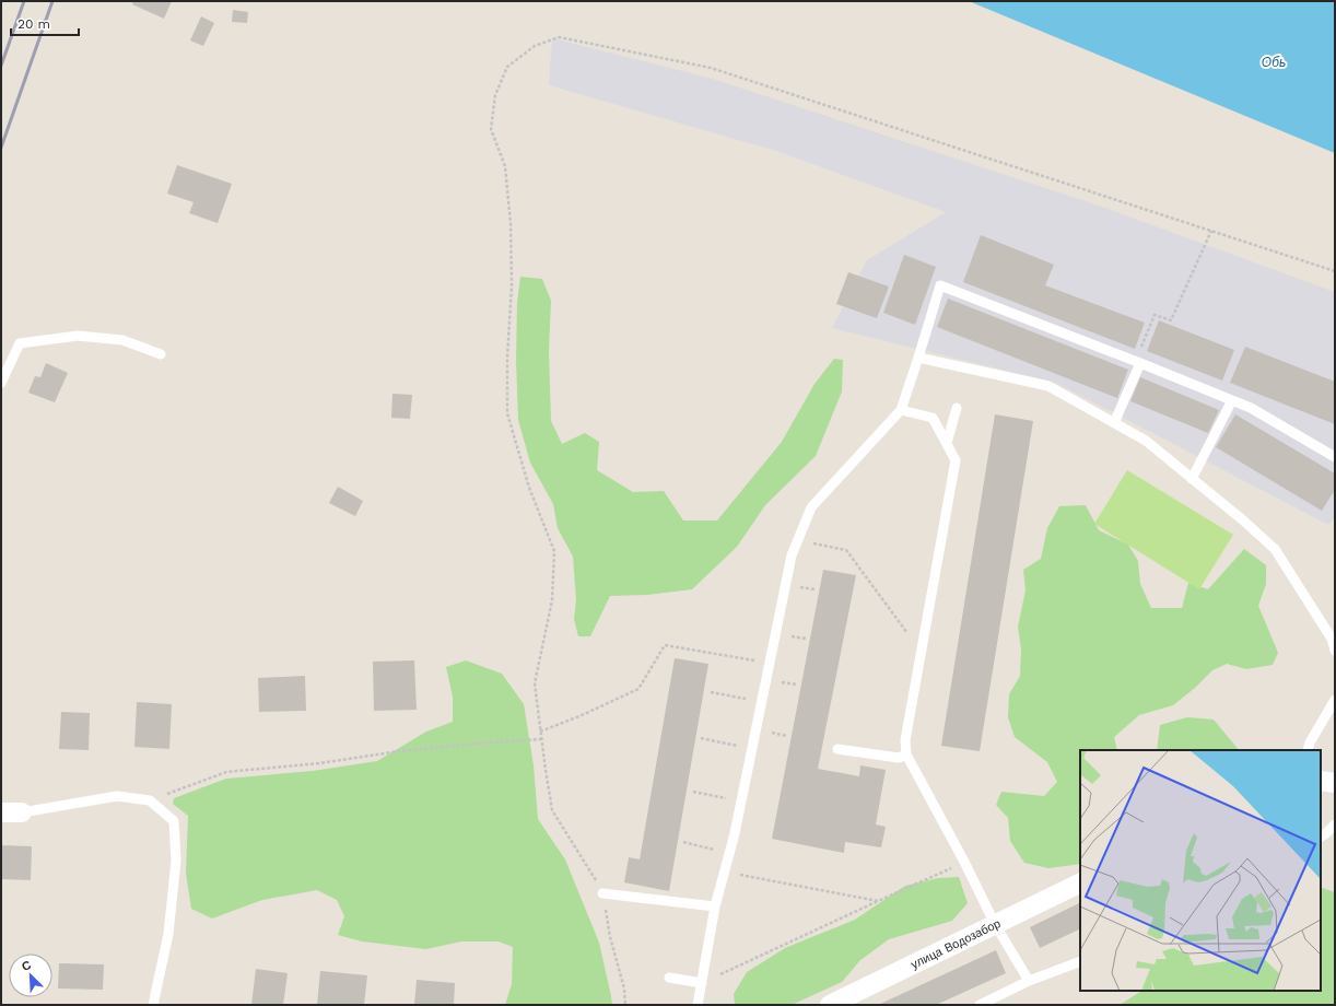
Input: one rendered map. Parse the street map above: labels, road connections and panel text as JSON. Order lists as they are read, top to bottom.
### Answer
{
  "streets": {
    "street": ["улица Водозабор"]
  },
  "water": ["Обь"],
  "scale_bar": "20 m",
  "north": "top left"
}
